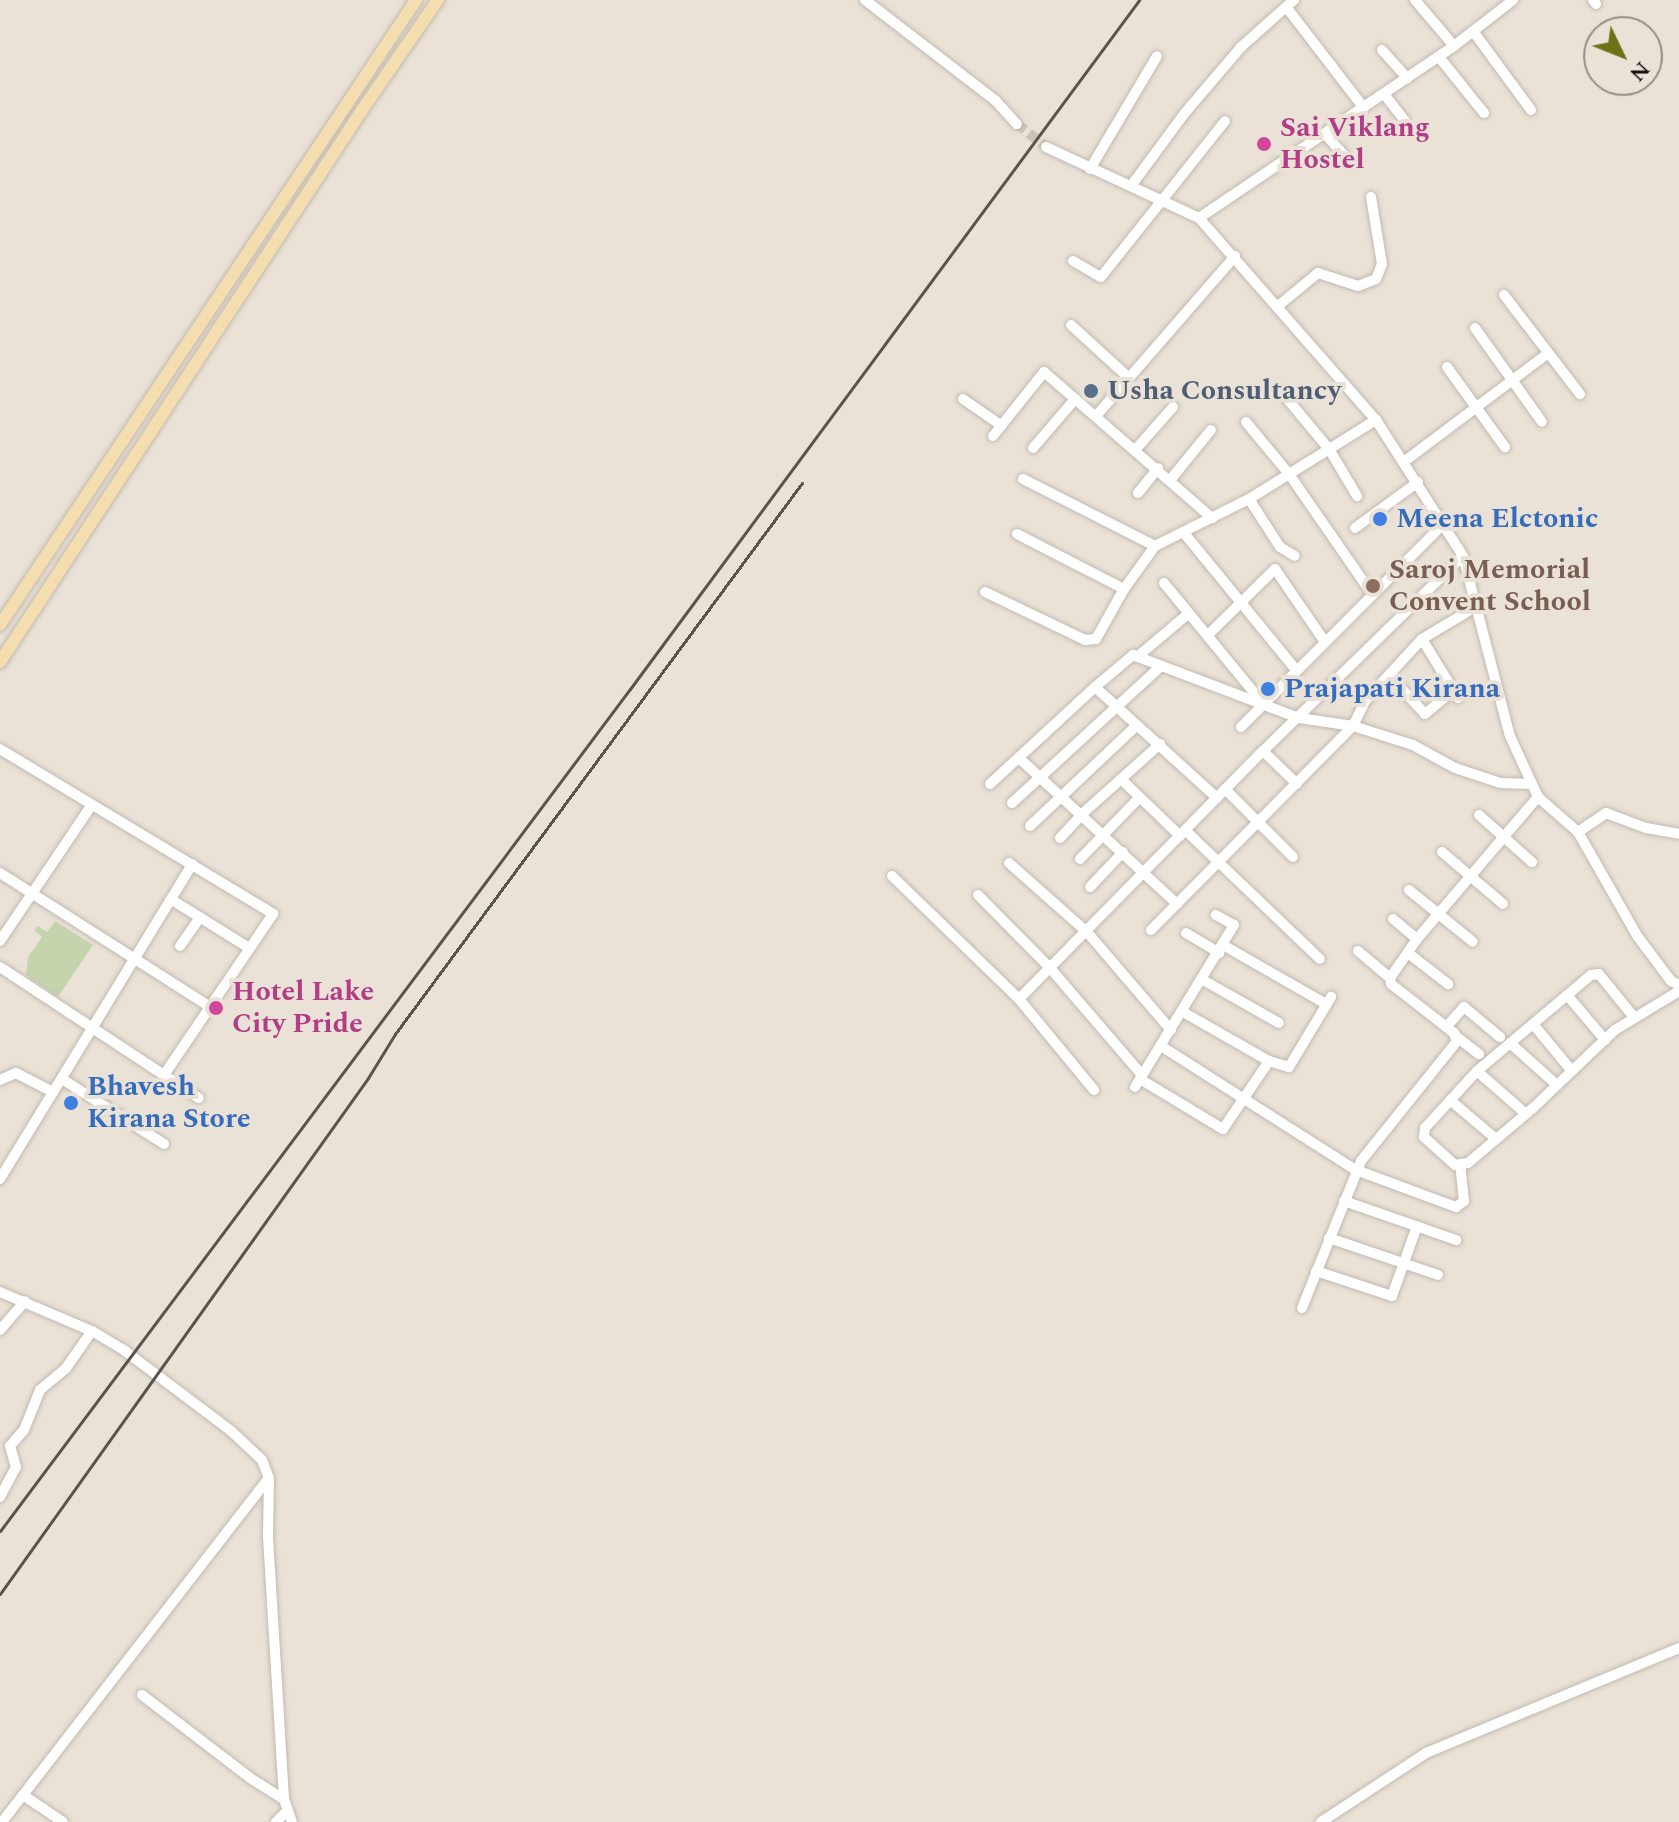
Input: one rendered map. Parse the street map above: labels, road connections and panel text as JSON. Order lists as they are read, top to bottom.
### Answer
{
  "places": [
    "Sai Viklang Hostel",
    "Usha Consultancy",
    "Meena Elctonic",
    "Saroj Memorial Convent School",
    "Prajapati Kirana",
    "Hotel Lake City Pride",
    "Bhavesh Kirana Store"
  ],
  "north": "bottom right"
}
